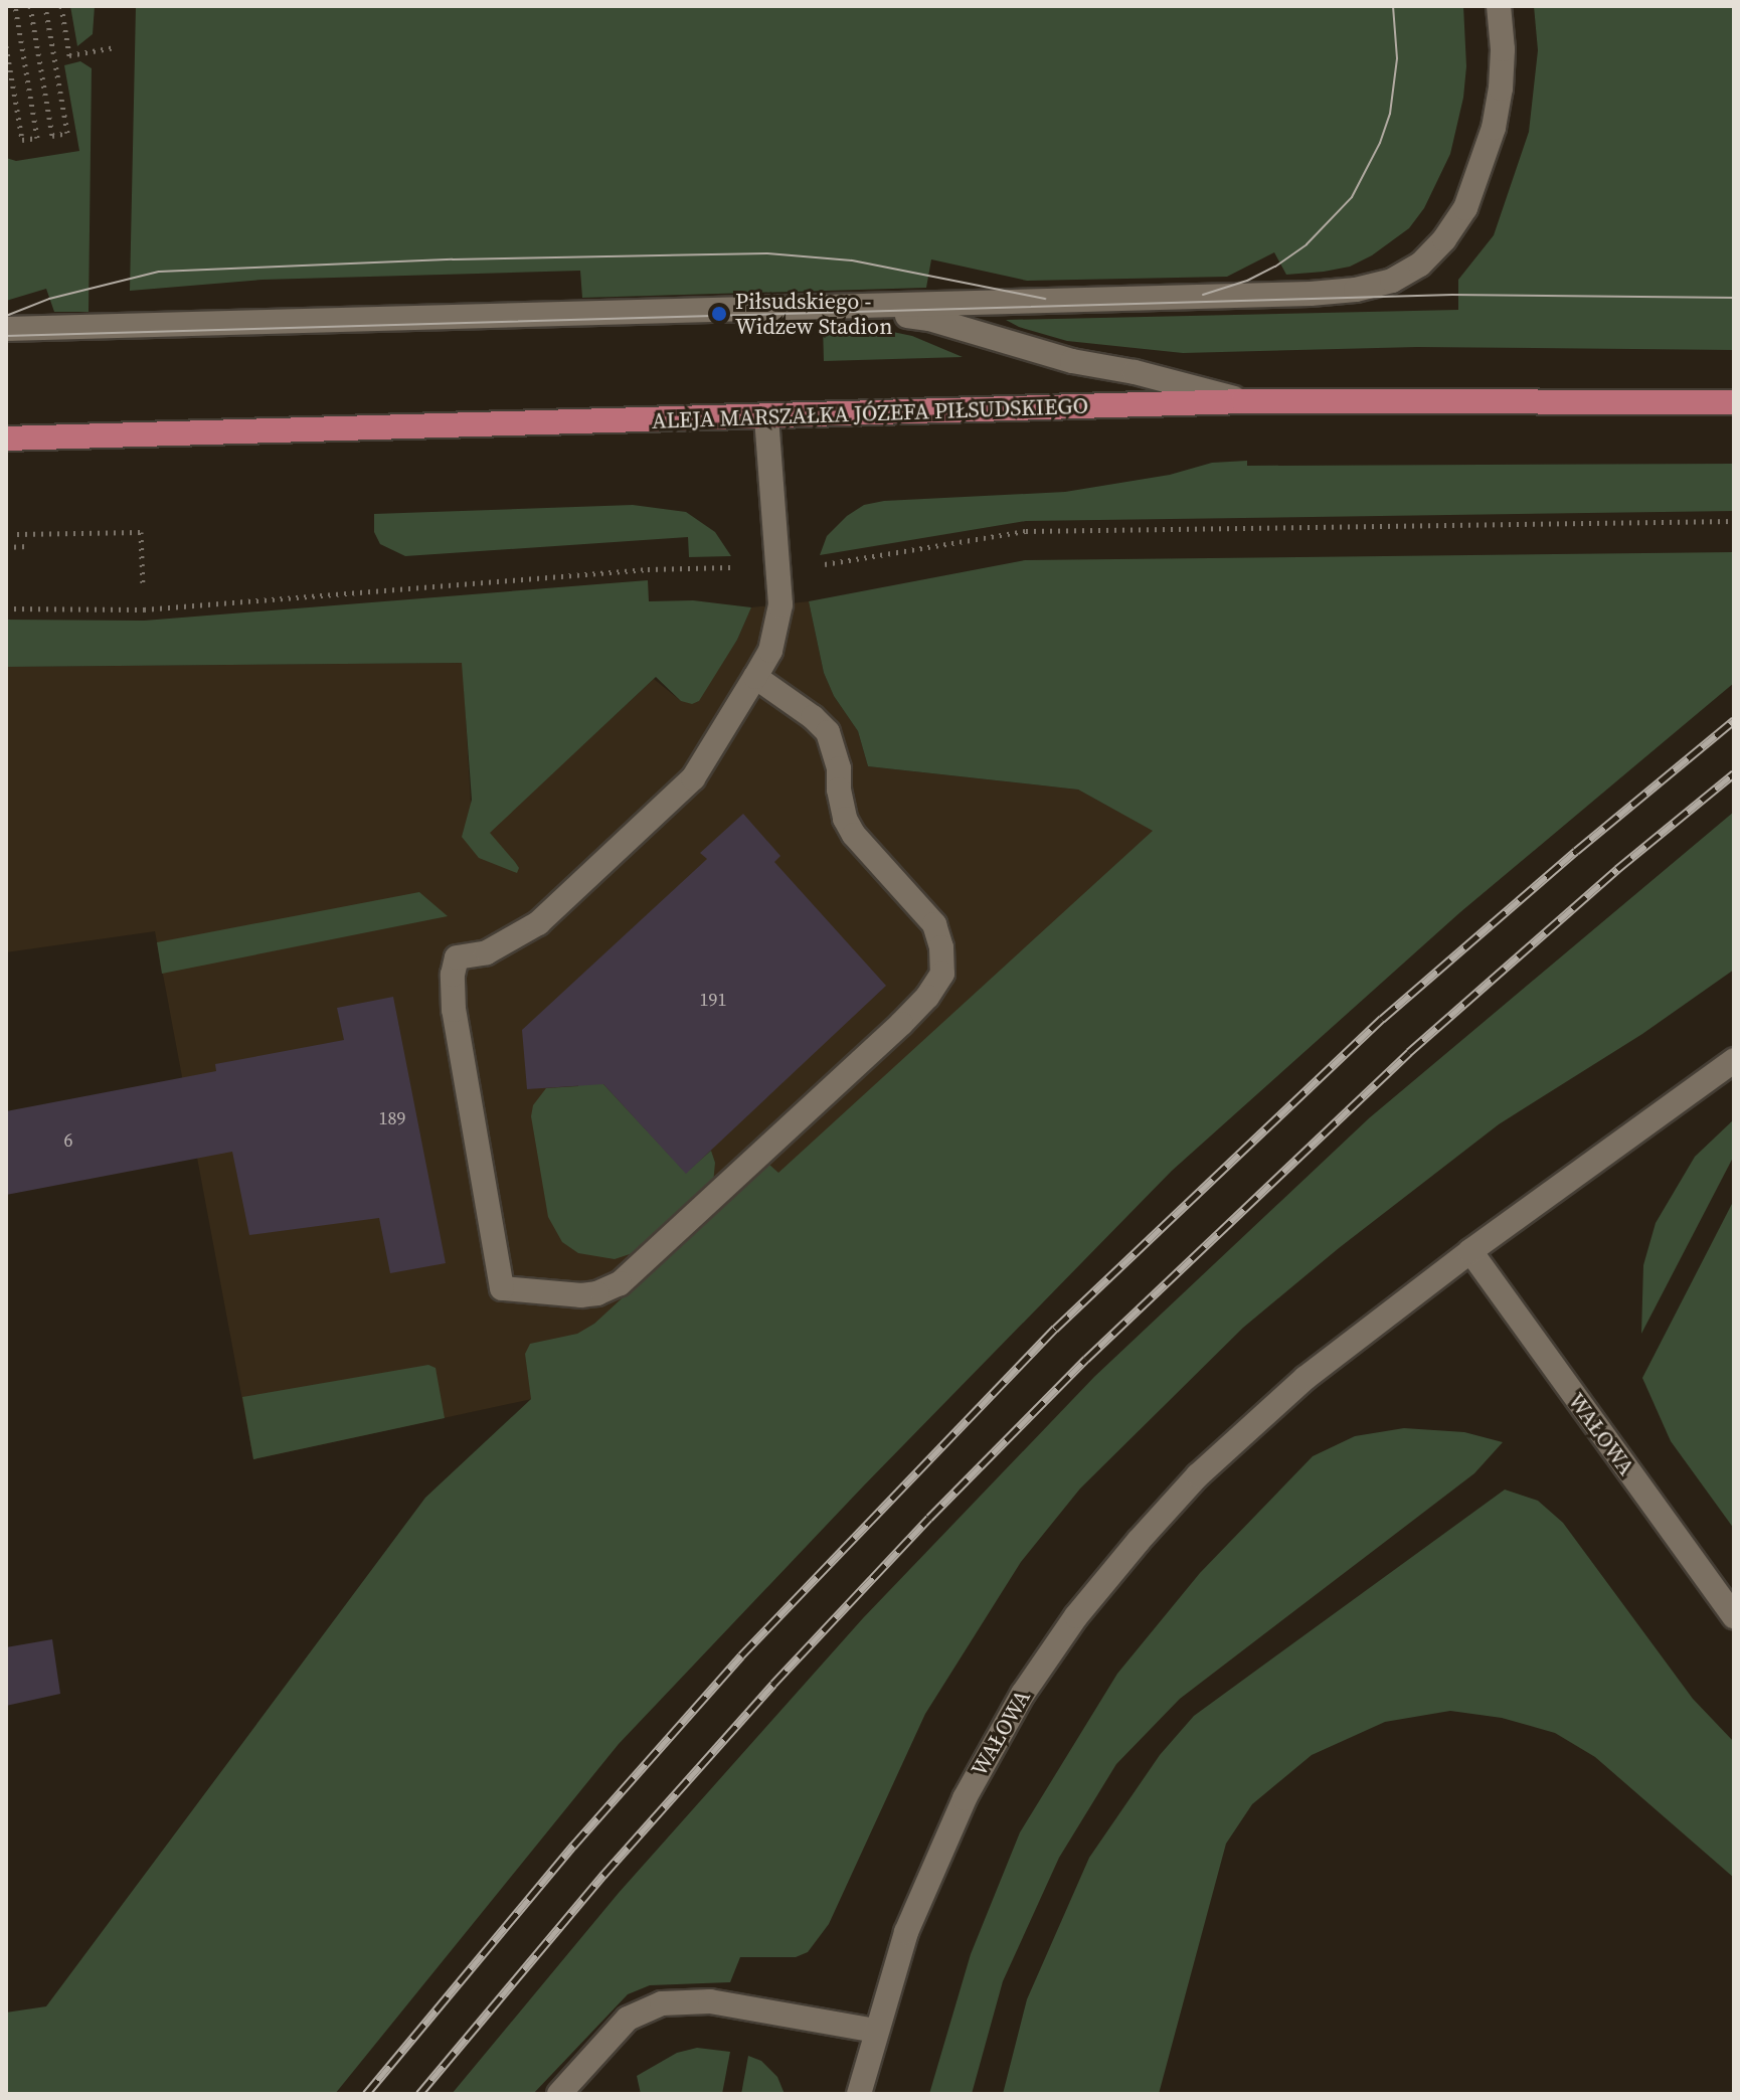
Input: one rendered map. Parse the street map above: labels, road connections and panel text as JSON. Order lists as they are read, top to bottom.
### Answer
{
  "streets": {
    "main road": ["ALEJA MARSZAŁKA JÓZEFA PIŁSUDSKIEGO"],
    "street": ["WAŁOWA"]
  },
  "places": ["Piłsudskiego - Widzew Stadion"],
  "house_numbers": ["191", "189", "6"]
}
